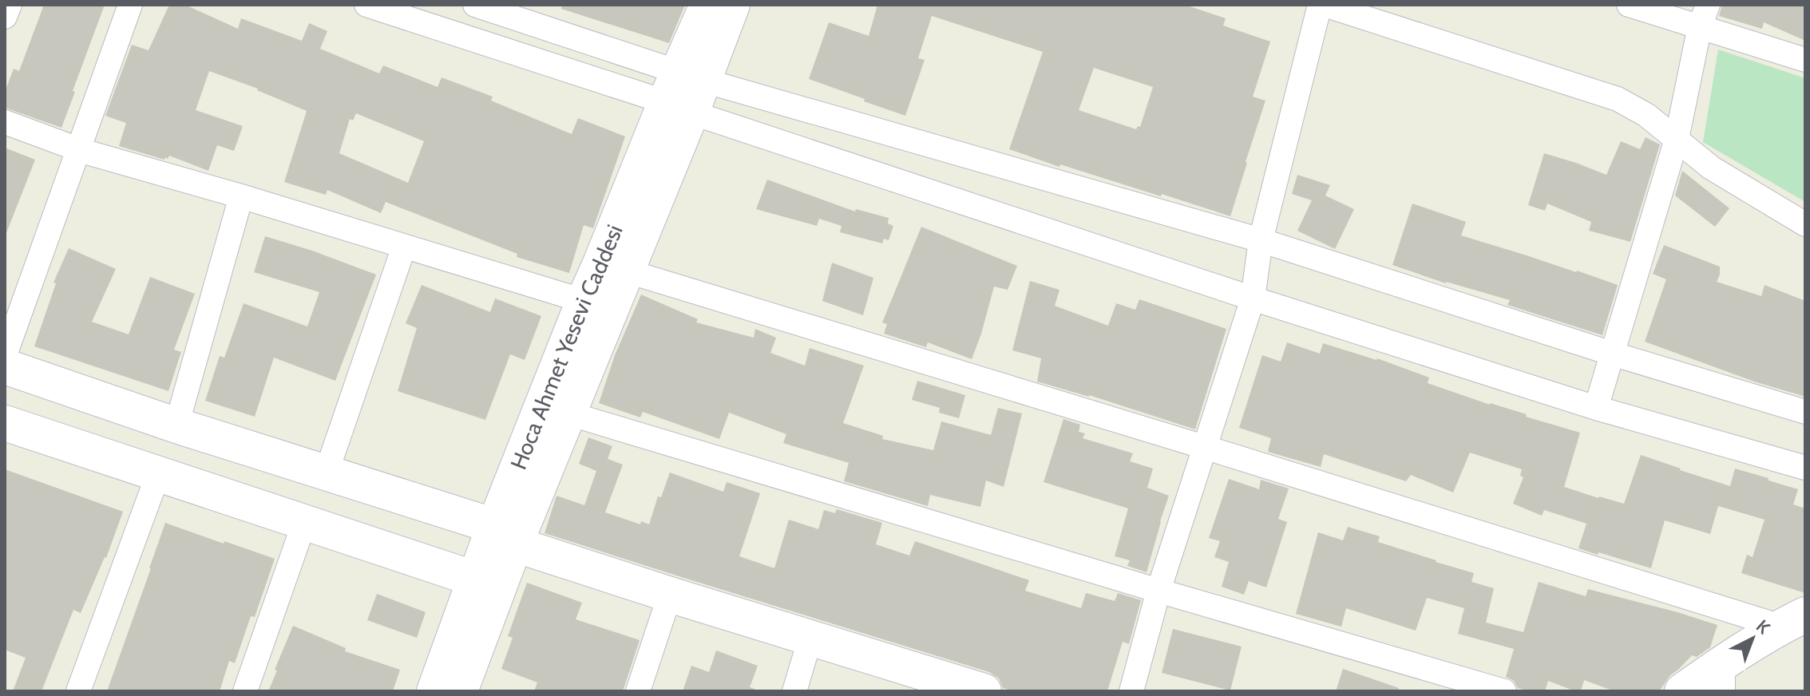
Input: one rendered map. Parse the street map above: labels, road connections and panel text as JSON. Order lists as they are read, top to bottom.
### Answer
{
  "streets": {
    "street": ["Hoca Ahmet Yesevi Caddesi"]
  },
  "north": "top right"
}
